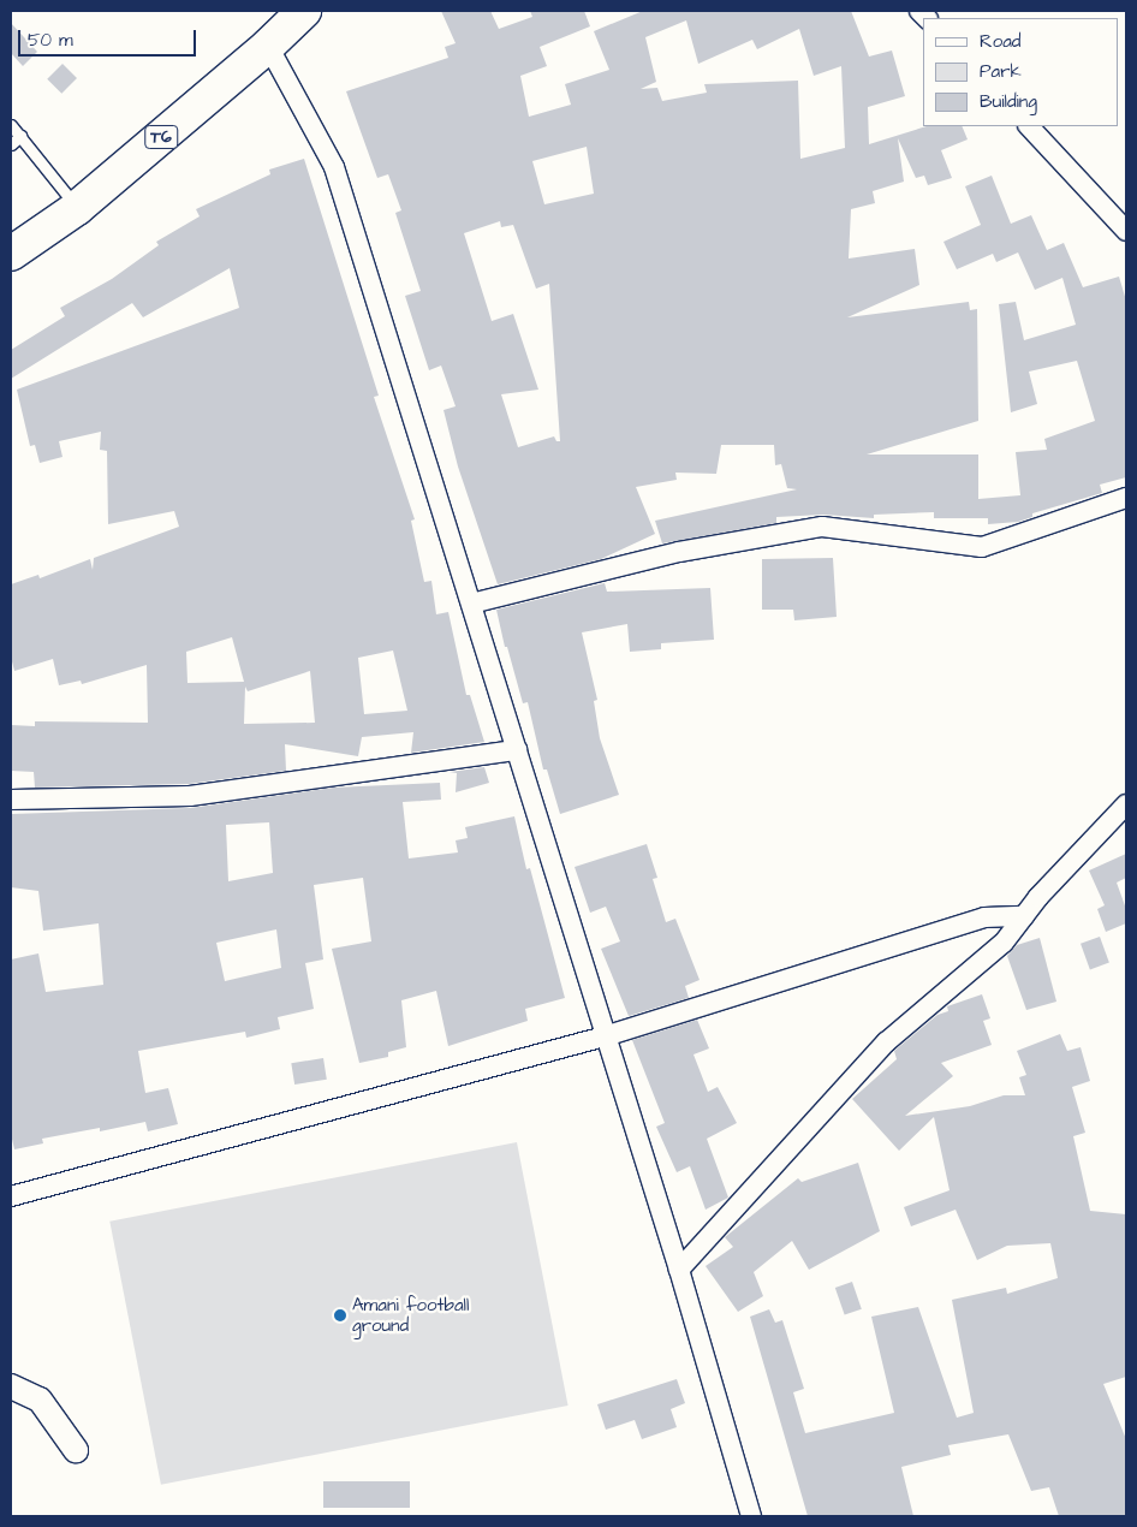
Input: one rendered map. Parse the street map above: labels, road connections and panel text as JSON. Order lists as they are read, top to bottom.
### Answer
{
  "streets": {
    "highway": ["T6"]
  },
  "places": ["Amani football ground"],
  "legend": ["Road", "Park", "Building"],
  "scale_bar": "50 m"
}
